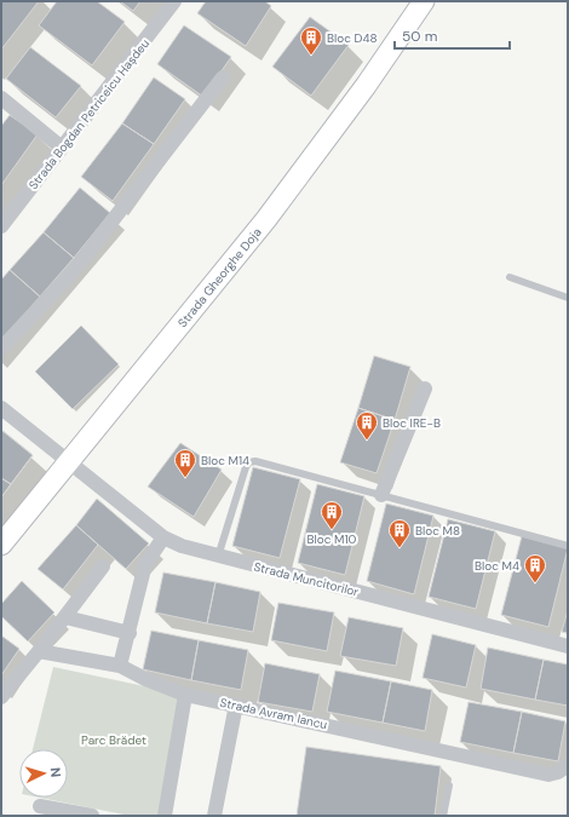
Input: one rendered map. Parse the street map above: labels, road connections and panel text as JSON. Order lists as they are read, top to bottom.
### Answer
{
  "streets": {
    "main road": ["Strada Gheorghe Doja"],
    "street": ["Strada Bogdan Petriceicu Hașdeu", "Strada Muncitorilor", "Strada Avram Iancu"]
  },
  "crossings": [
    ["Strada Gheorghe Doja", "Strada Muncitorilor"]
  ],
  "parks": ["Parc Brădet"],
  "places": {
    "building": [
      "Bloc D48",
      "Bloc IRE-B",
      "Bloc M14",
      "Bloc M10",
      "Bloc M8",
      "Bloc M4"
    ]
  },
  "scale_bar": "50 m",
  "north": "right"
}
